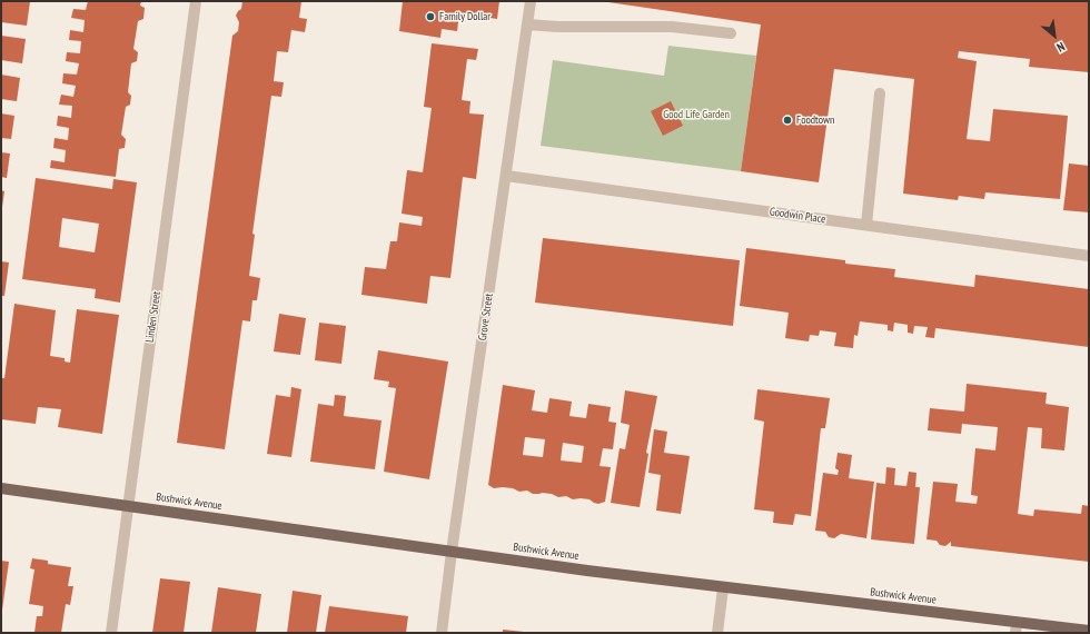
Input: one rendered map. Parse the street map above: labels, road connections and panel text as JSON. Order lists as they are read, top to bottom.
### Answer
{
  "streets": {
    "main road": ["Bushwick Avenue"],
    "street": ["Goodwin Place", "Linden Street", "Grove Street"]
  },
  "crossings": [
    ["Goodwin Place", "Grove Street"],
    ["Linden Street", "Bushwick Avenue"],
    ["Grove Street", "Bushwick Avenue"]
  ],
  "parks": ["Good Life Garden"],
  "places": ["Family Dollar", "Foodtown"],
  "north": "bottom right"
}
